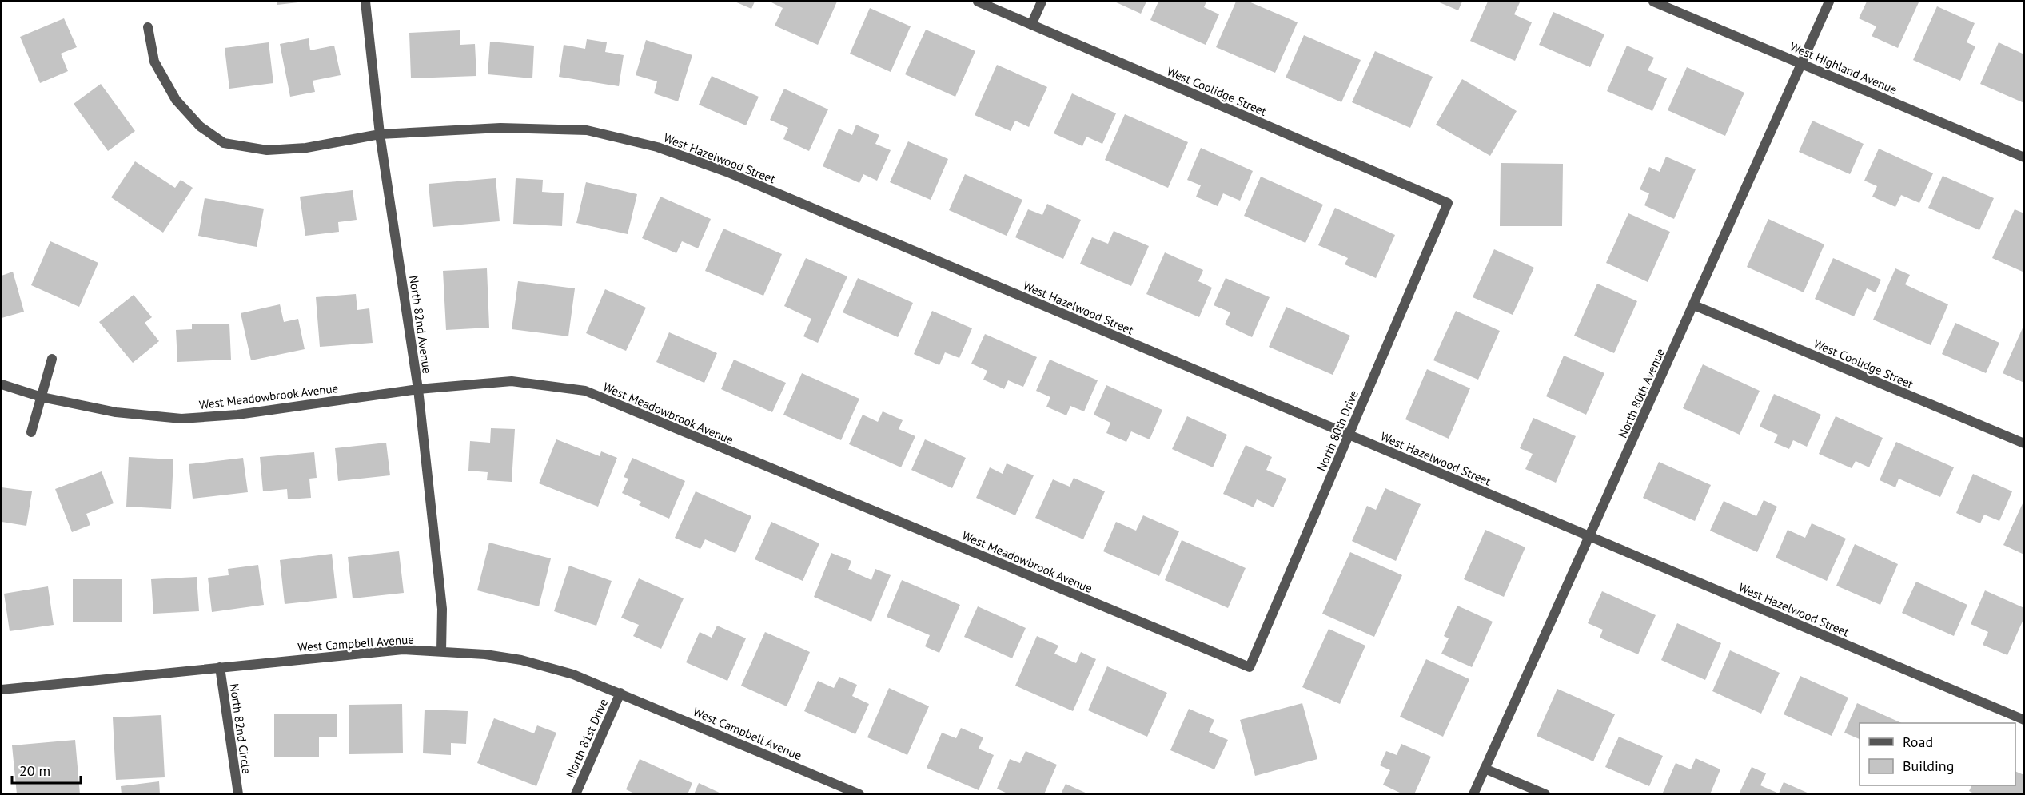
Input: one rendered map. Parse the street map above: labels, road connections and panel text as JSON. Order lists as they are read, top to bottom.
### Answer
{
  "streets": {
    "street": [
      "West Highland Avenue",
      "West Coolidge Street",
      "West Hazelwood Street",
      "North 82nd Avenue",
      "North 80th Avenue",
      "West Meadowbrook Avenue",
      "North 80th Drive",
      "West Campbell Avenue",
      "North 82nd Circle",
      "North 81st Drive"
    ]
  },
  "crossings": [
    ["West Highland Avenue", "North 80th Avenue"],
    ["West Coolidge Street", "North 80th Avenue"],
    ["West Coolidge Street", "North 80th Drive"],
    ["West Hazelwood Street", "North 82nd Avenue"],
    ["West Hazelwood Street", "North 80th Avenue"],
    ["West Hazelwood Street", "North 80th Drive"],
    ["North 82nd Avenue", "West Meadowbrook Avenue"],
    ["North 82nd Avenue", "West Campbell Avenue"],
    ["West Meadowbrook Avenue", "North 80th Drive"],
    ["West Campbell Avenue", "North 82nd Circle"],
    ["West Campbell Avenue", "North 81st Drive"]
  ],
  "legend": ["Road", "Building"],
  "scale_bar": "20 m"
}
